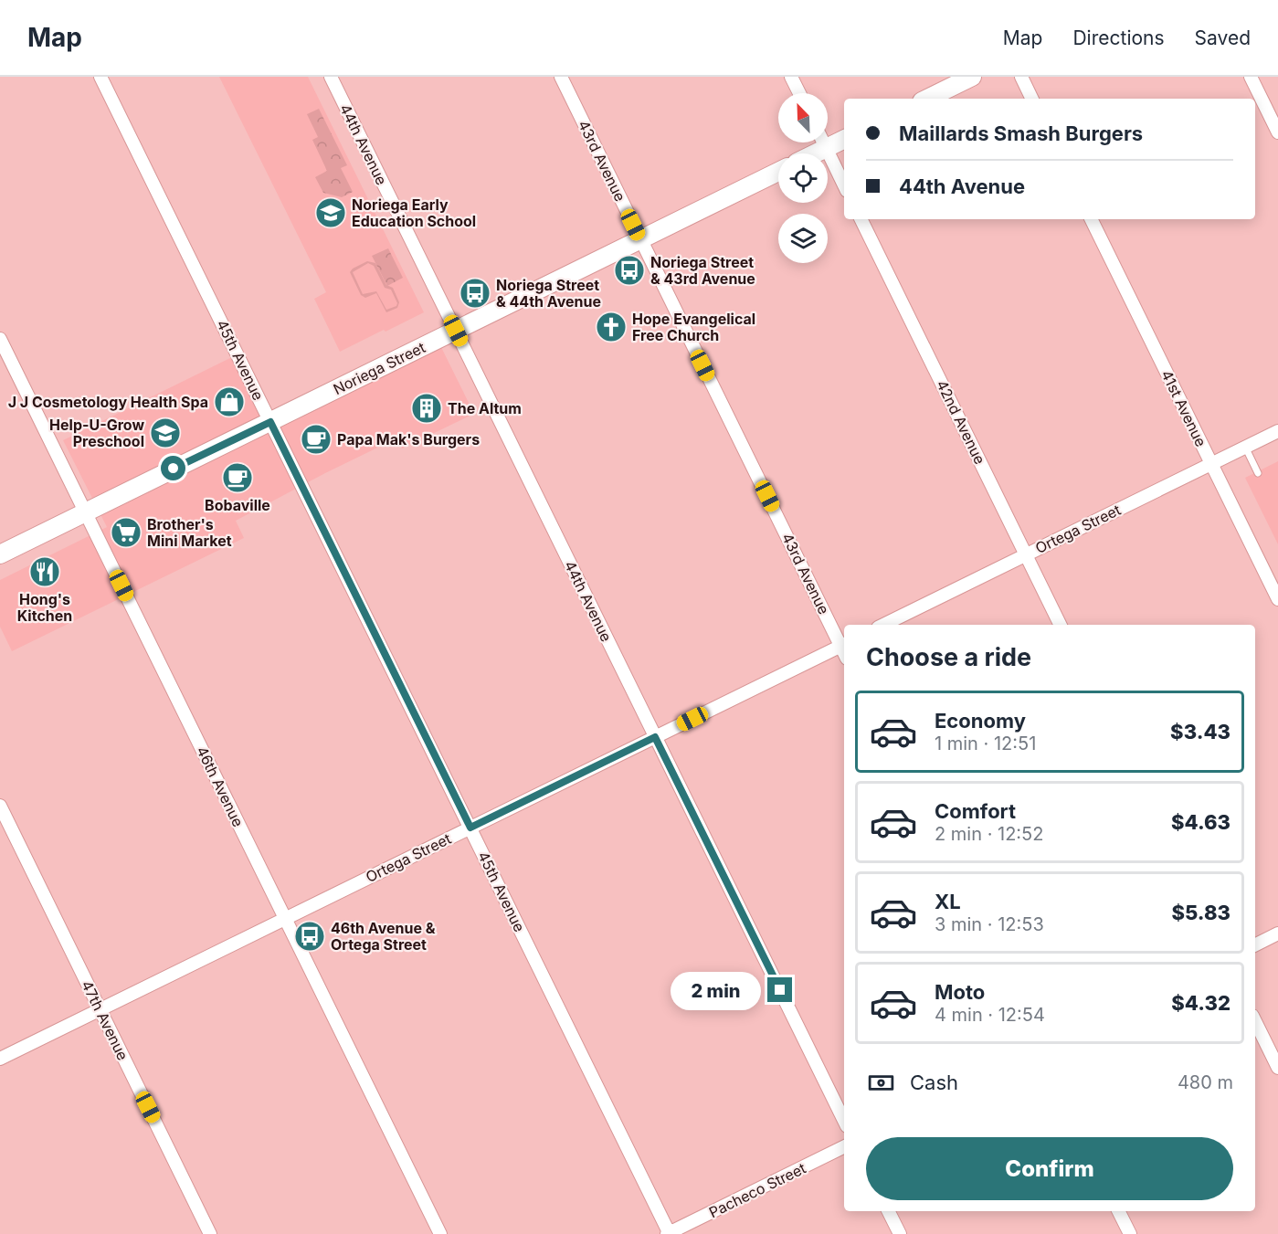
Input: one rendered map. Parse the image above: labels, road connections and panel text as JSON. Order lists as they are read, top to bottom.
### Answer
{
  "streets": {
    "street": [
      "44th Avenue",
      "43rd Avenue",
      "45th Avenue",
      "Noriega Street",
      "41st Avenue",
      "42nd Avenue",
      "Ortega Street",
      "46th Avenue",
      "47th Avenue",
      "Pacheco Street"
    ]
  },
  "crossings": [
    ["44th Avenue", "Noriega Street"],
    ["44th Avenue", "Ortega Street"],
    ["43rd Avenue", "Noriega Street"],
    ["43rd Avenue", "Ortega Street"],
    ["45th Avenue", "Noriega Street"],
    ["45th Avenue", "Ortega Street"],
    ["45th Avenue", "Pacheco Street"],
    ["Noriega Street", "46th Avenue"],
    ["41st Avenue", "Ortega Street"],
    ["42nd Avenue", "Ortega Street"],
    ["Ortega Street", "46th Avenue"],
    ["Ortega Street", "47th Avenue"]
  ],
  "places": {
    "school or university": ["Noriega Early Education School", "Help-U-Grow Preschool"],
    "bus stop": ["Noriega Street & 43rd Avenue", "Noriega Street & 44th Avenue", "46th Avenue & Ortega Street"],
    "church": ["Hope Evangelical Free Church"],
    "shop": ["J J Cosmetology Health Spa"],
    "building": ["The Altum"],
    "cafe": ["Papa Mak's Burgers", "Bobaville"],
    "supermarket": ["Brother's Mini Market"],
    "restaurant": ["Hong's Kitchen"]
  },
  "north": "top left",
  "page": {
    "header": "Map",
    "nav": ["Map", "Directions", "Saved"],
    "banner": ["Maillards Smash Burgers", "44th Avenue"],
    "heading": "Choose a ride",
    "list": [
      {
        "name": "Economy",
        "note": "1 min · 12:51",
        "value": "$3.43"
      },
      {
        "name": "Comfort",
        "note": "2 min · 12:52",
        "value": "$4.63"
      },
      {
        "name": "XL",
        "note": "3 min · 12:53",
        "value": "$5.83"
      },
      {
        "name": "Moto",
        "note": "4 min · 12:54",
        "value": "$4.32"
      }
    ],
    "bubble": "2 min",
    "pay": ["Cash", "480 m"],
    "buttons": "Confirm"
  }
}
